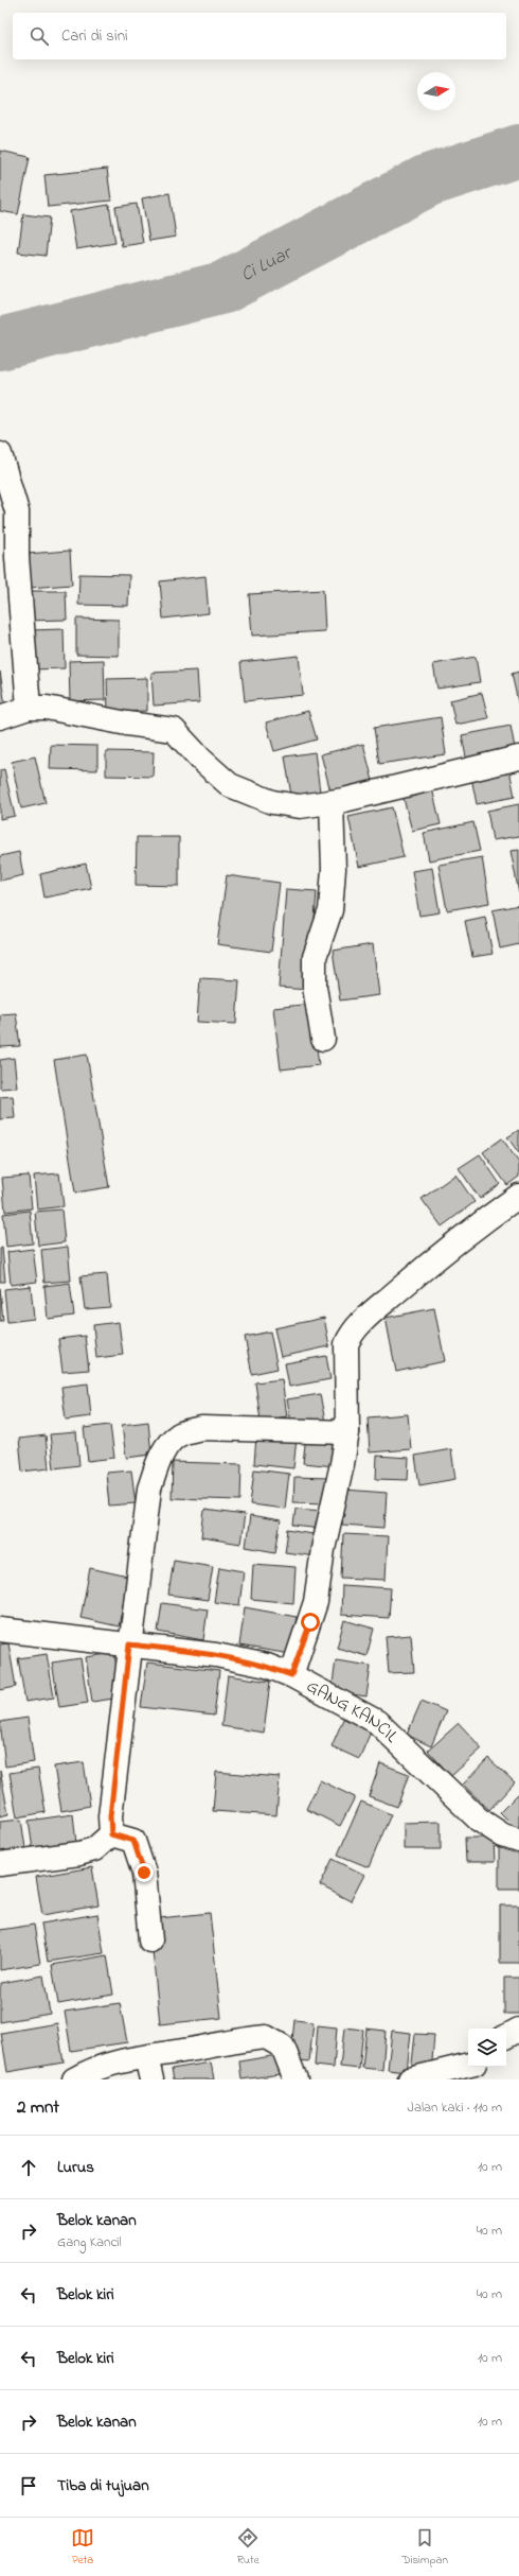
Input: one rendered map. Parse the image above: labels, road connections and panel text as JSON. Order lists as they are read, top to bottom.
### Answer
{
  "streets": {
    "street": ["GANG KANCIL"]
  },
  "water": ["Ci Luar"],
  "north": "right",
  "page": {
    "search": "Cari di sini",
    "heading": ["2 mnt", "Jalan kaki · 110 m"],
    "list": [
      ["Lurus", "10 m"],
      ["Belok kanan", "Gang Kancil", "40 m"],
      ["Belok kiri", "40 m"],
      ["Belok kiri", "10 m"],
      ["Belok kanan", "10 m"],
      "Tiba di tujuan"
    ],
    "nav": ["Peta", "Rute", "Disimpan"]
  }
}
